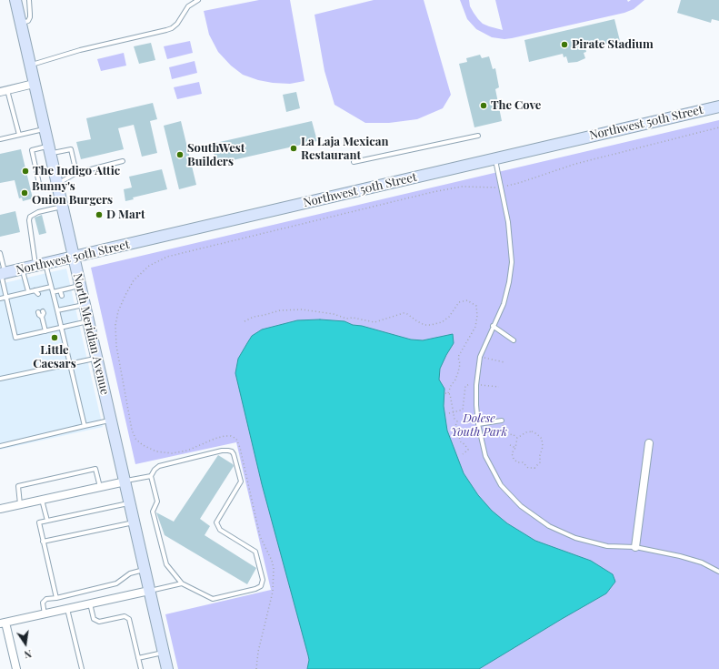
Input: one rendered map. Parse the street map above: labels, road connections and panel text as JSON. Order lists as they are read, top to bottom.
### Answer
{
  "streets": {
    "main road": ["Northwest 50th Street", "North Meridian Avenue"]
  },
  "crossings": [
    ["Northwest 50th Street", "North Meridian Avenue"]
  ],
  "parks": ["Dolese Youth Park"],
  "places": [
    "Pirate Stadium",
    "The Cove",
    "La Laja Mexican Restaurant",
    "SouthWest Builders",
    "The Indigo Attic",
    "Bunny's Onion Burgers",
    "D Mart",
    "Little Caesars"
  ],
  "north": "bottom"
}
